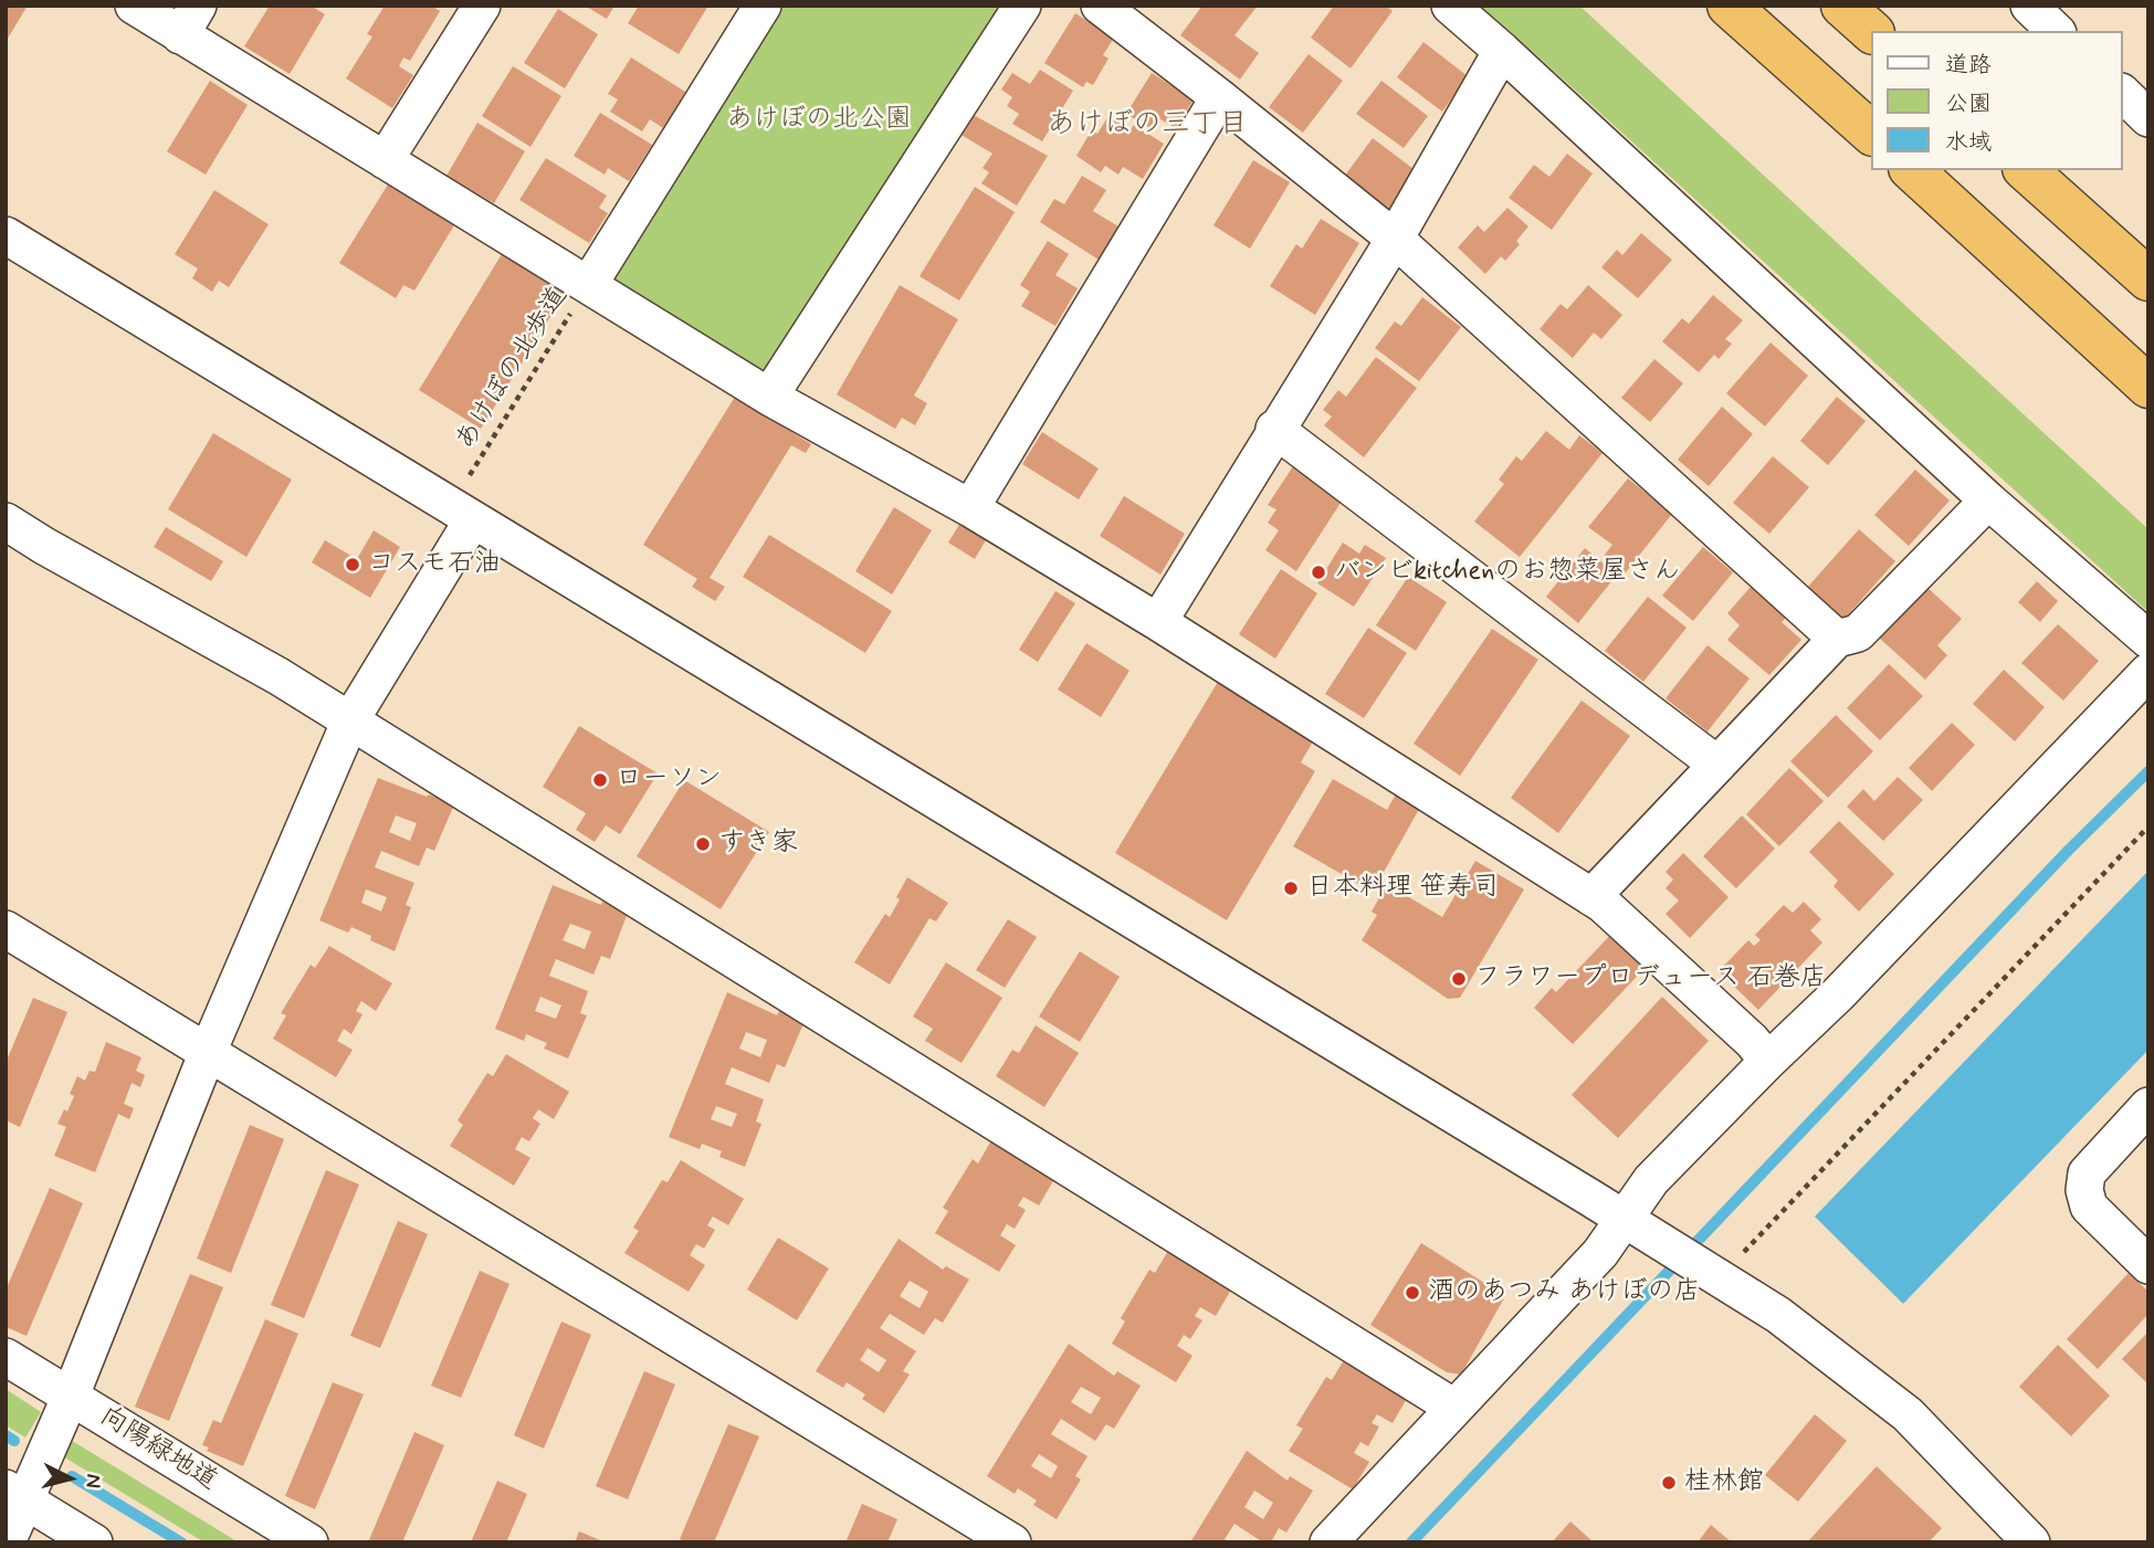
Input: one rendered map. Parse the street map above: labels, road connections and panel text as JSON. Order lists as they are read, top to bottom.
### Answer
{
  "streets": {
    "street": ["向陽緑地道"],
    "path": ["あけぼの北歩道"]
  },
  "districts": ["あけぼの三丁目"],
  "parks": ["あけぼの北公園"],
  "places": [
    "コスモ石油",
    "バンビkitchenのお惣菜屋さん",
    "ローソン",
    "すき家",
    "日本料理 笹寿司",
    "フラワープロデュース 石巻店",
    "酒のあつみ あけぼの店",
    "桂林館"
  ],
  "legend": ["道路", "公園", "水域"],
  "north": "right"
}
